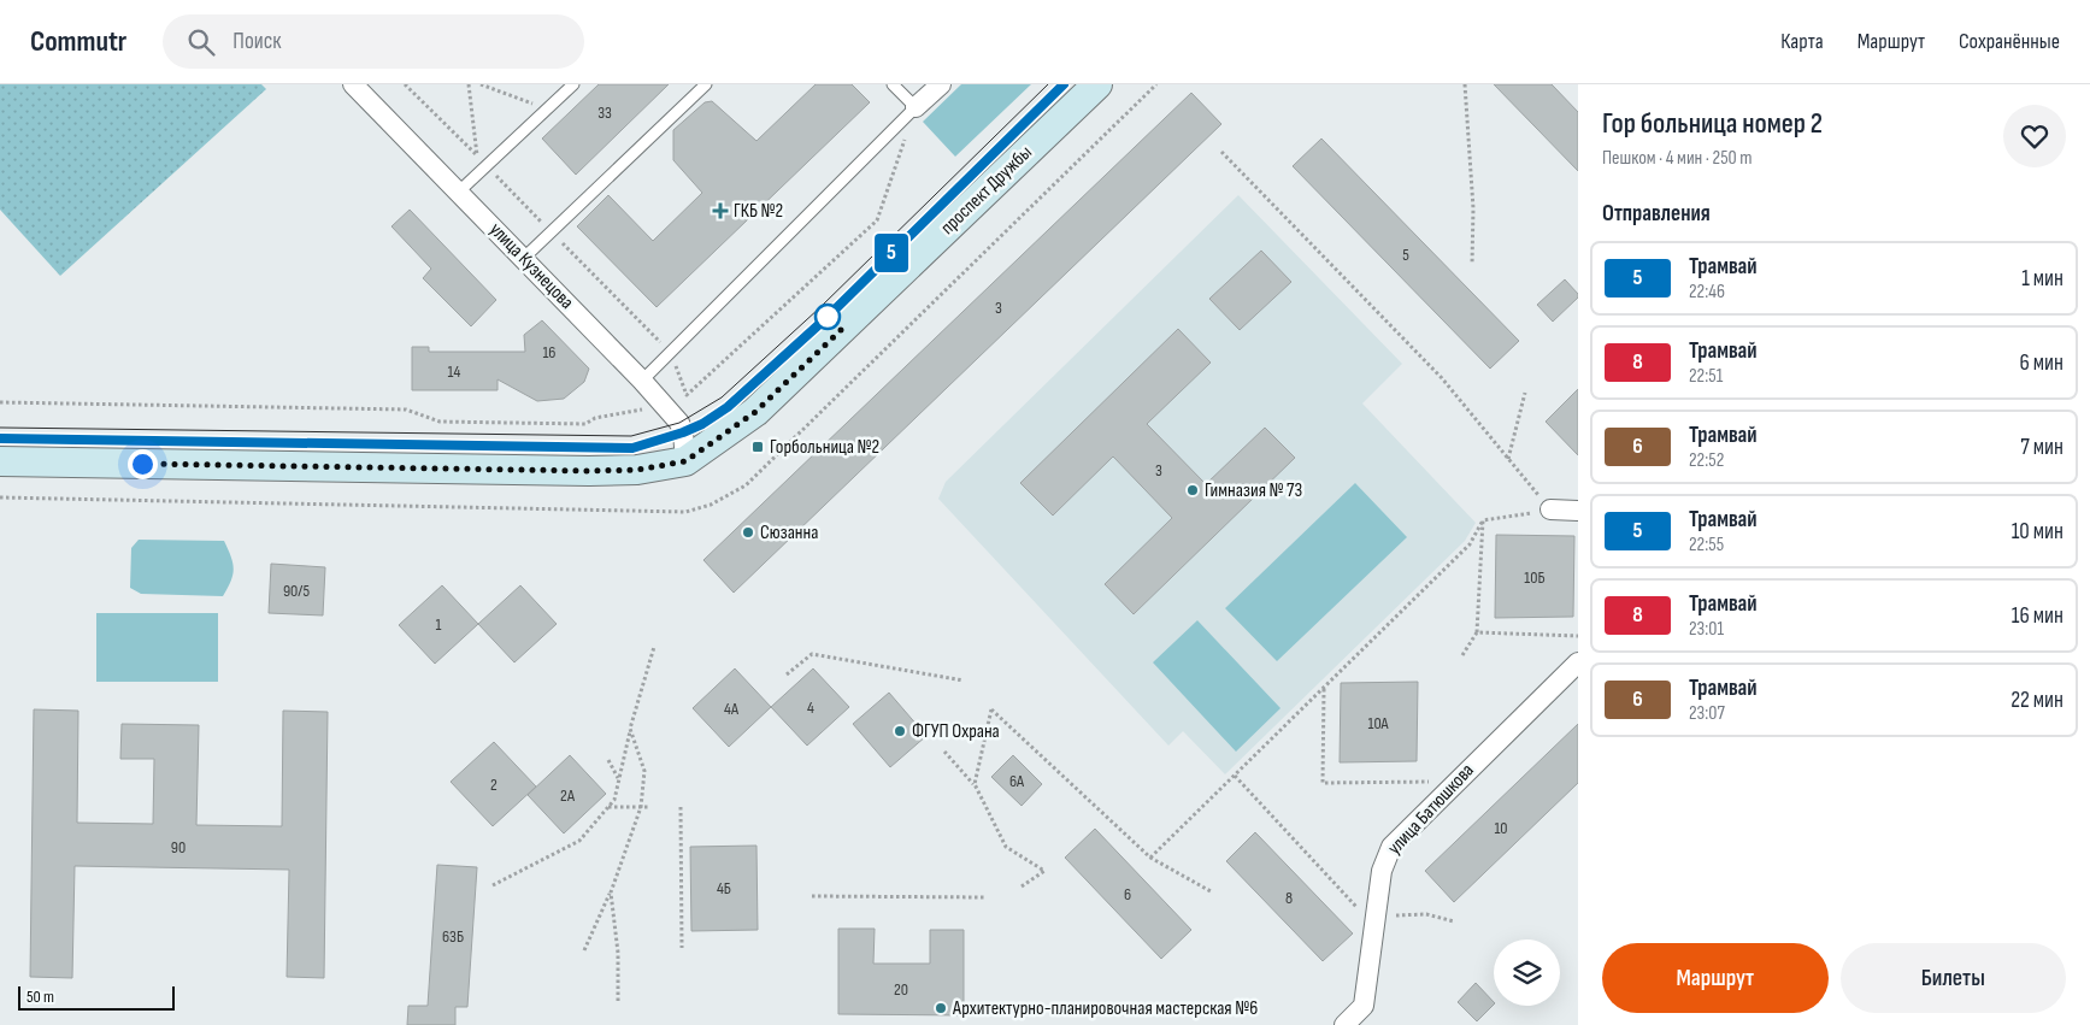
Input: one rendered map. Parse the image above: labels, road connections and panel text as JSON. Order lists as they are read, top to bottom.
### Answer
{
  "streets": {
    "main road": ["проспект Дружбы"],
    "street": ["улица Кузнецова", "улица Батюшкова"]
  },
  "crossings": [
    ["проспект Дружбы", "улица Кузнецова"]
  ],
  "places": {
    "health": ["ГКБ №2"],
    "transit": ["Горбольница №2"],
    "other": [
      "Гимназия № 73",
      "Сюзанна",
      "ФГУП Охрана",
      "Архитектурно-планировочная мастерская №6"
    ]
  },
  "lines": ["tram line 5"],
  "house_numbers": [
    "33",
    "5",
    "3",
    "16",
    "14",
    "3",
    "10Б",
    "90/5",
    "1",
    "4",
    "4А",
    "10А",
    "6А",
    "2",
    "2А",
    "10",
    "90",
    "4Б",
    "6",
    "8",
    "63Б",
    "20"
  ],
  "scale_bar": "50 m",
  "page": {
    "header": "Commutr",
    "search": "Поиск",
    "nav": ["Карта", "Маршрут", "Сохранённые"],
    "on_map": "5",
    "heading": [
      ["Гор больница номер 2", "Пешком · 4 мин · 250 m"],
      "Отправления"
    ],
    "list": [
      {
        "mark": "5",
        "name": "Трамвай",
        "note": "22:46",
        "value": "1 мин"
      },
      {
        "mark": "8",
        "name": "Трамвай",
        "note": "22:51",
        "value": "6 мин"
      },
      {
        "mark": "6",
        "name": "Трамвай",
        "note": "22:52",
        "value": "7 мин"
      },
      {
        "mark": "5",
        "name": "Трамвай",
        "note": "22:55",
        "value": "10 мин"
      },
      {
        "mark": "8",
        "name": "Трамвай",
        "note": "23:01",
        "value": "16 мин"
      },
      {
        "mark": "6",
        "name": "Трамвай",
        "note": "23:07",
        "value": "22 мин"
      }
    ],
    "buttons": ["Маршрут", "Билеты"],
    "scale": "50 m"
  }
}
